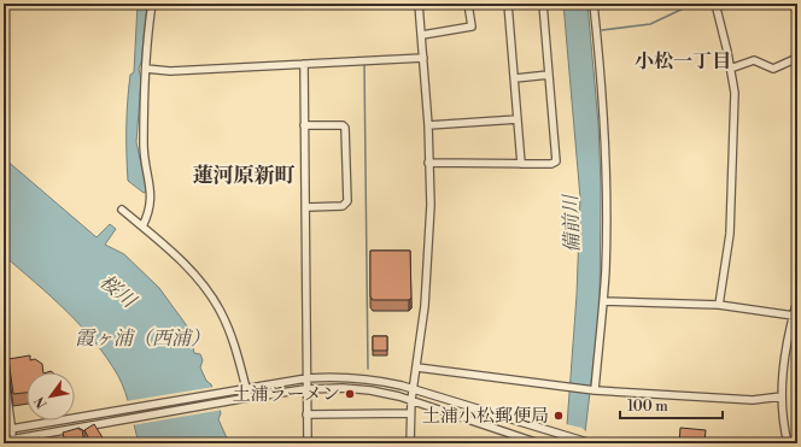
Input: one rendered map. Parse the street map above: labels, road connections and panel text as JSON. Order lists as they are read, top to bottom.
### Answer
{
  "districts": ["小松一丁目", "蓮河原新町"],
  "water": ["備前川", "桜川", "霞ヶ浦（西浦）"],
  "places": ["土浦ラーメン", "土浦小松郵便局"],
  "scale_bar": "100 m",
  "north": "bottom left"
}
